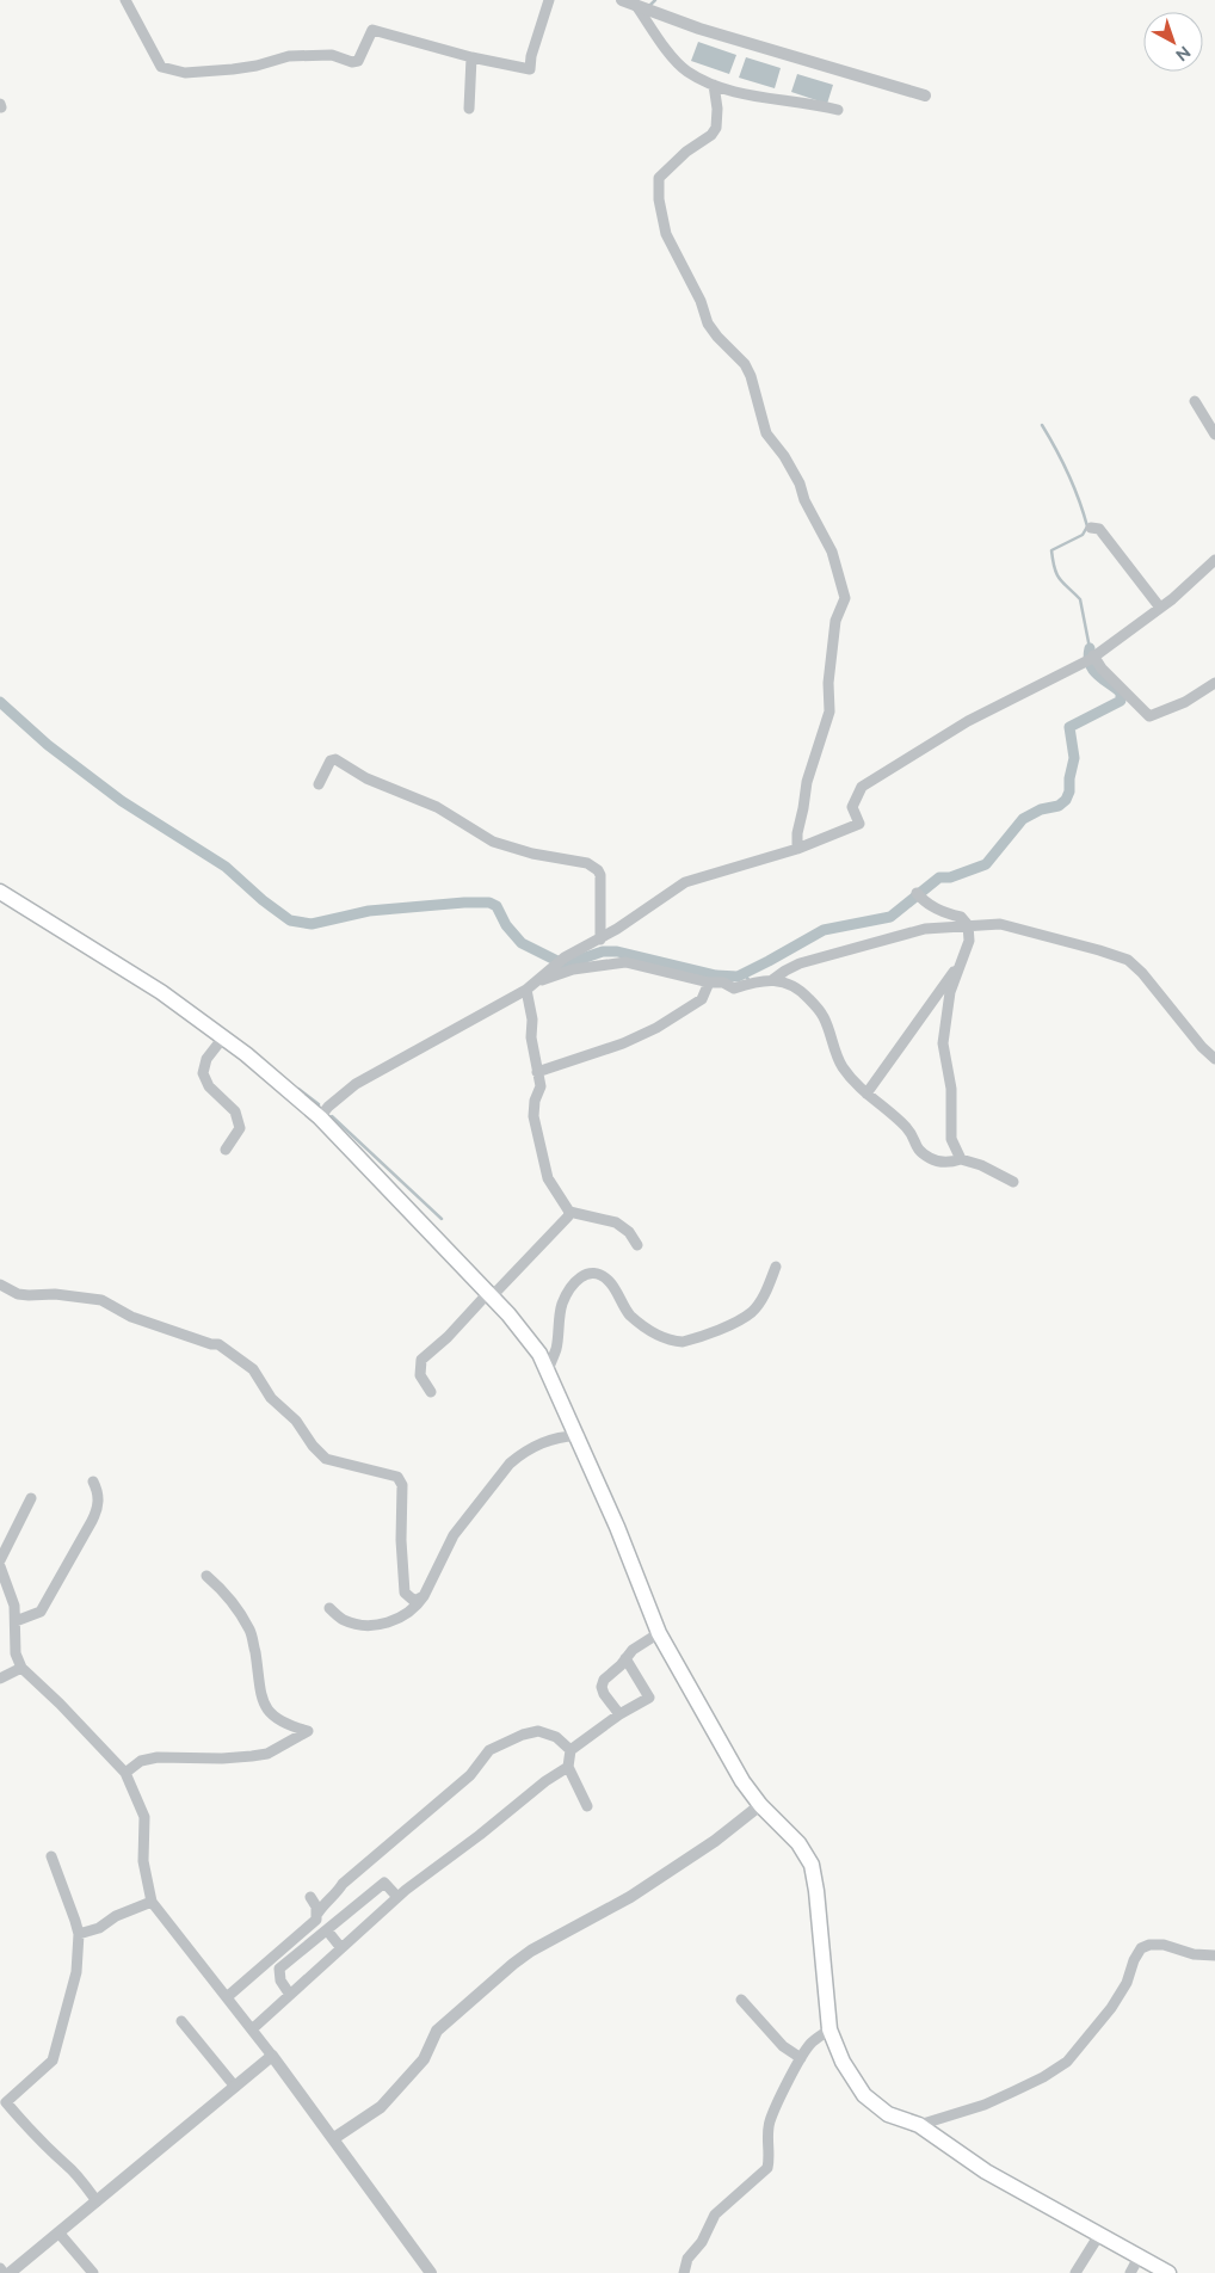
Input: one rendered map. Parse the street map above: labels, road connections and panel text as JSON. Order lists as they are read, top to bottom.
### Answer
{
  "north": "bottom right"
}
